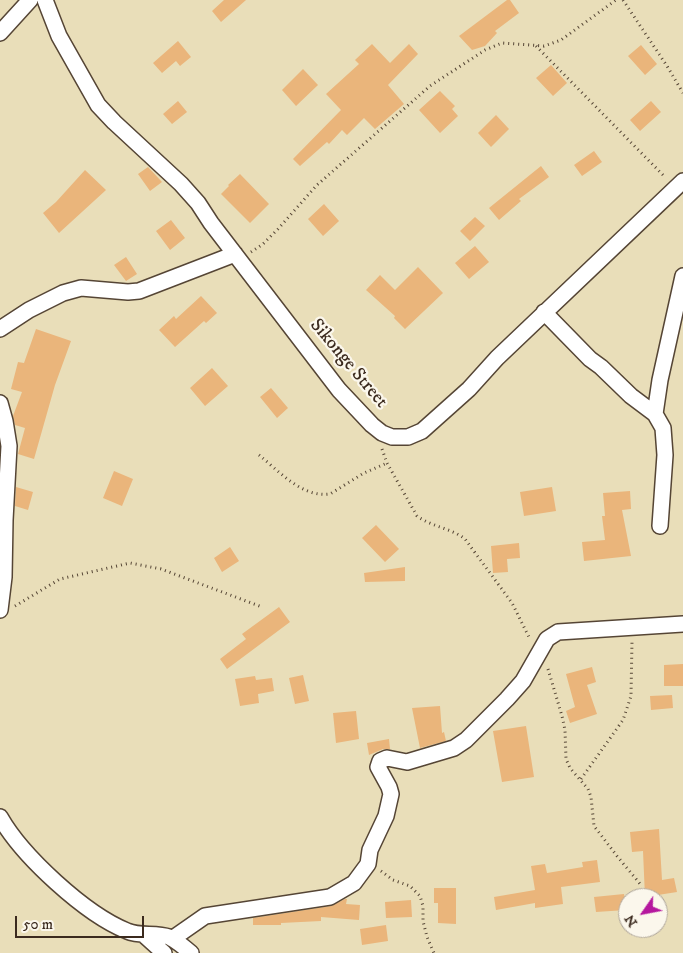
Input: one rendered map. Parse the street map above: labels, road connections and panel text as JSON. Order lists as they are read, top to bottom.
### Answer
{
  "streets": {
    "street": ["Sikonge Street"]
  },
  "scale_bar": "50 m",
  "north": "bottom left"
}
